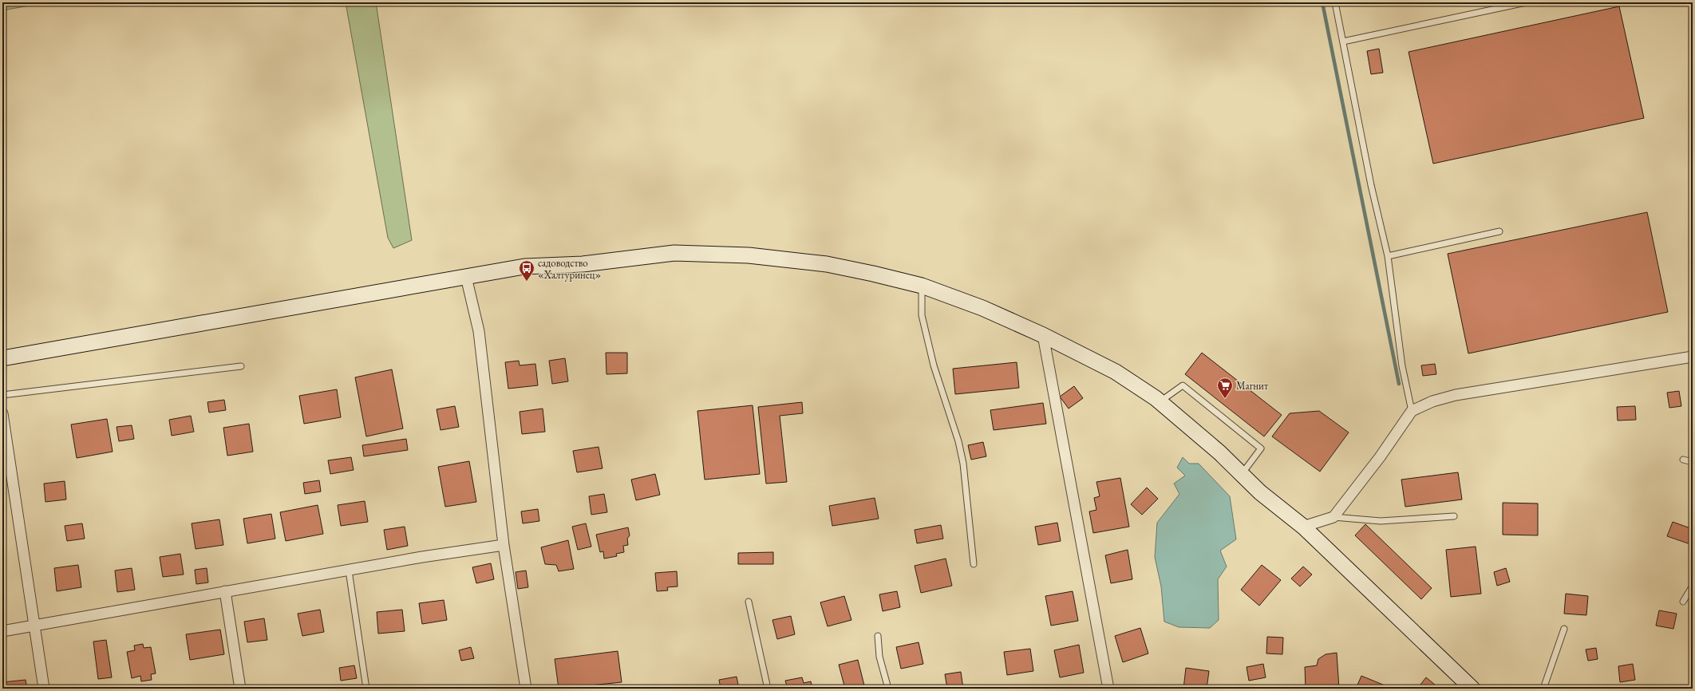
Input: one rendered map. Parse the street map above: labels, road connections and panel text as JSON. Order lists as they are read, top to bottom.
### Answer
{
  "places": {
    "bus stop": ["садоводство «Халтуринец»"],
    "supermarket": ["Магнит"]
  }
}
